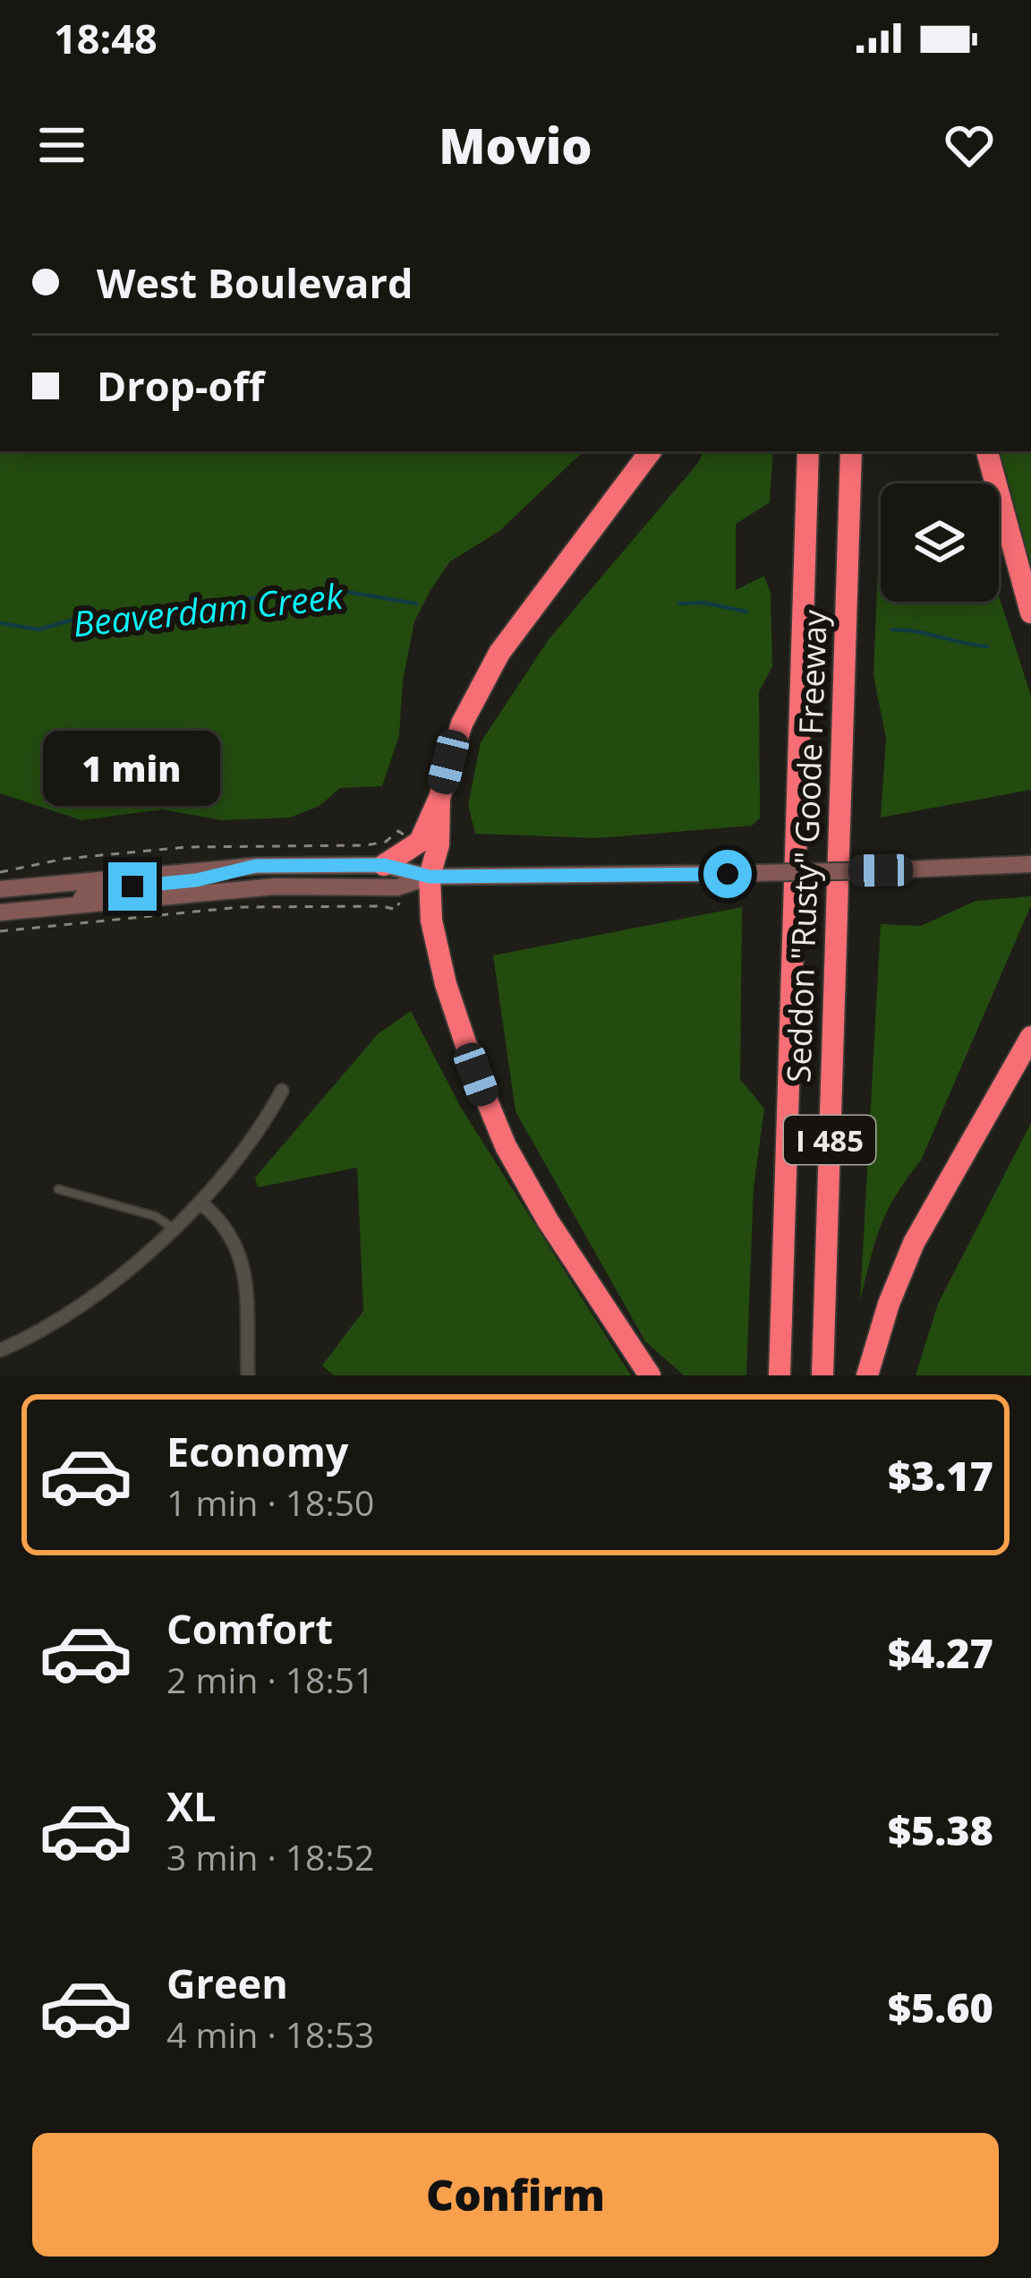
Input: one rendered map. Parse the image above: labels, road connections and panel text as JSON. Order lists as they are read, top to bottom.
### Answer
{
  "streets": {
    "highway": ["Seddon \"Rusty\" Goode Freeway", "I 485"]
  },
  "water": ["Beaverdam Creek"],
  "page": {
    "status": "18:48",
    "header": "Movio",
    "banner": ["West Boulevard", "Drop-off"],
    "bubble": "1 min",
    "list": [
      {
        "name": "Economy",
        "note": "1 min · 18:50",
        "value": "$3.17"
      },
      {
        "name": "Comfort",
        "note": "2 min · 18:51",
        "value": "$4.27"
      },
      {
        "name": "XL",
        "note": "3 min · 18:52",
        "value": "$5.38"
      },
      {
        "name": "Green",
        "note": "4 min · 18:53",
        "value": "$5.60"
      }
    ],
    "buttons": "Confirm"
  }
}
